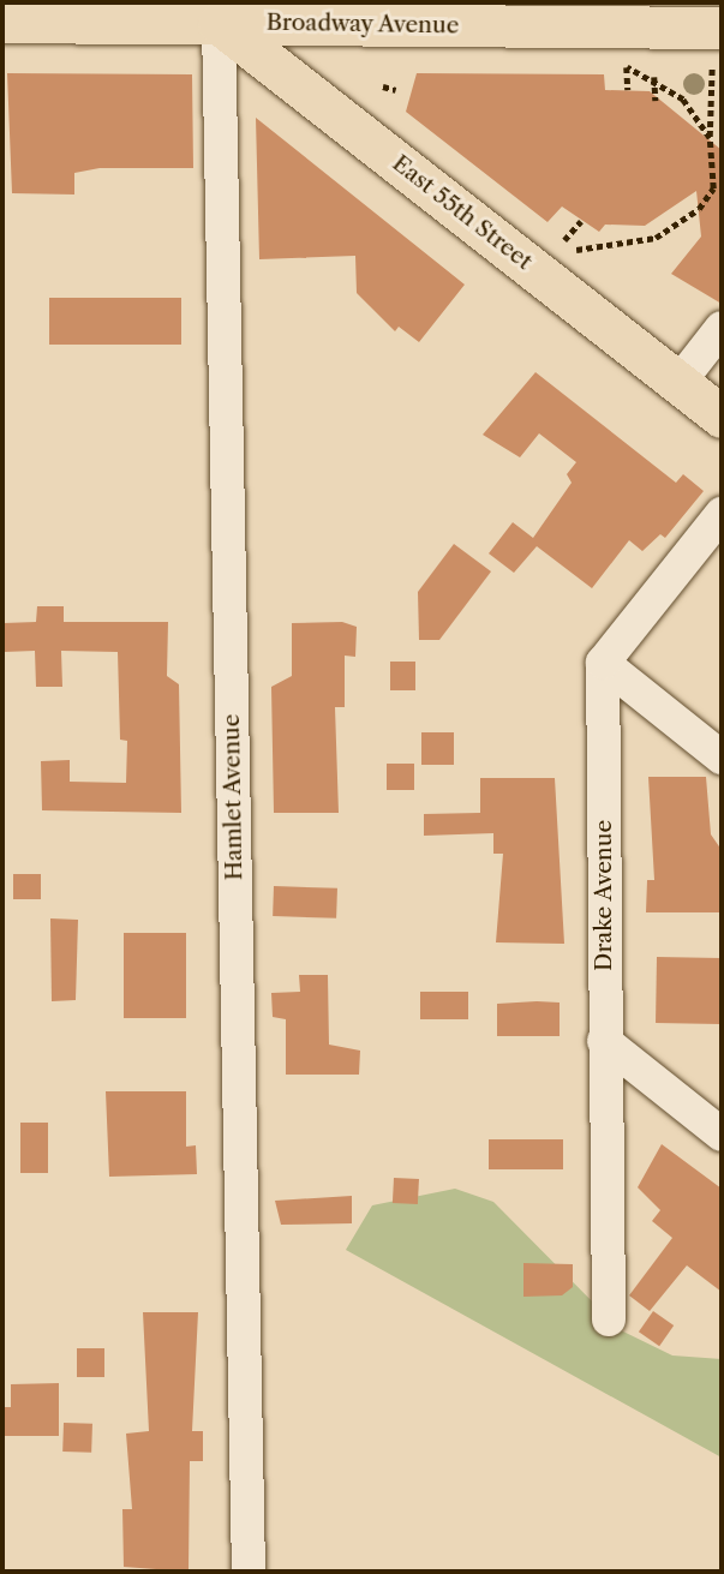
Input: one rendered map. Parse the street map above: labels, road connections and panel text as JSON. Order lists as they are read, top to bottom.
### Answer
{
  "streets": {
    "main road": ["Broadway Avenue", "East 55th Street"],
    "street": ["Hamlet Avenue", "Drake Avenue"]
  },
  "crossings": [
    ["Broadway Avenue", "East 55th Street"],
    ["Broadway Avenue", "Hamlet Avenue"],
    ["East 55th Street", "Hamlet Avenue"]
  ]
}
